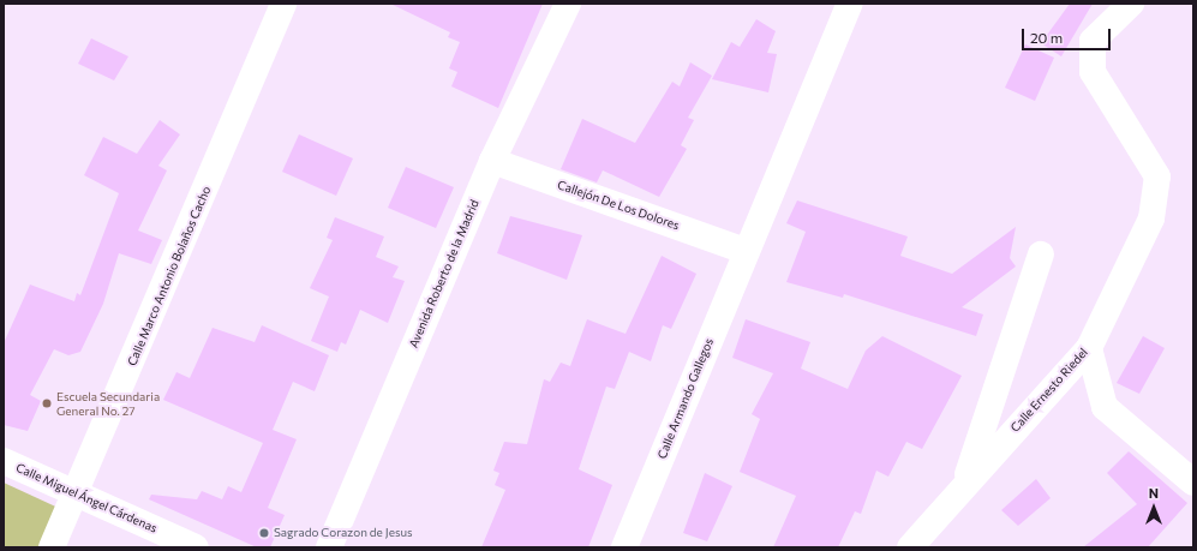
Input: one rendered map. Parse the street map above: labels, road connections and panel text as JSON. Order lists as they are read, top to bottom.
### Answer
{
  "streets": {
    "street": [
      "Callejón De Los Dolores",
      "Avenida Roberto de la Madrid",
      "Calle Marco Antonio Bolaños Cacho",
      "Calle Ernesto Riedel",
      "Calle Armando Gallegos",
      "Calle Miguel Ángel Cárdenas"
    ]
  },
  "crossings": [
    ["Callejón De Los Dolores", "Avenida Roberto de la Madrid"],
    ["Callejón De Los Dolores", "Calle Armando Gallegos"],
    ["Calle Marco Antonio Bolaños Cacho", "Calle Miguel Ángel Cárdenas"]
  ],
  "places": ["Escuela Secundaria General No. 27", "Sagrado Corazon de Jesus"],
  "scale_bar": "20 m",
  "north": "top"
}
